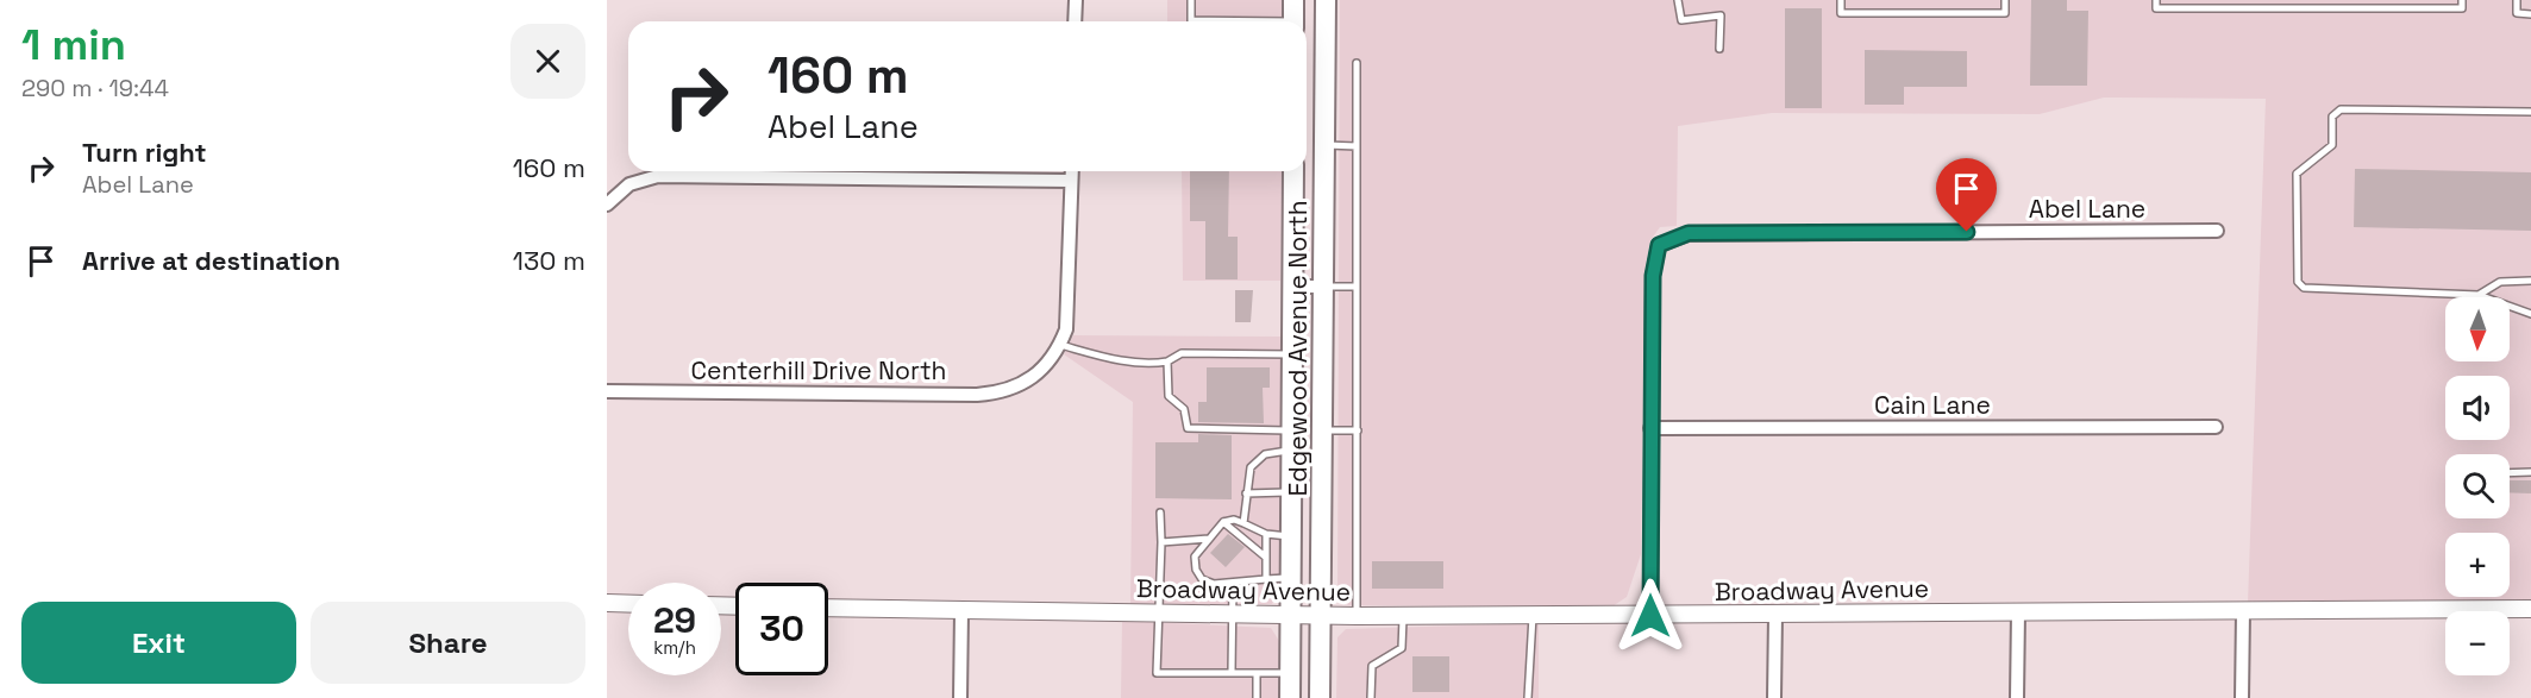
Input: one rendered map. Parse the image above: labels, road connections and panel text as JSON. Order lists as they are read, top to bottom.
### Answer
{
  "streets": {
    "main road": ["Edgewood Avenue North"],
    "street": [
      "Abel Lane",
      "Centerhill Drive North",
      "Cain Lane",
      "Broadway Avenue"
    ]
  },
  "crossings": [
    ["Abel Lane", "Cain Lane"],
    ["Edgewood Avenue North", "Broadway Avenue"]
  ],
  "north": "bottom",
  "page": {
    "heading": ["1 min", "290 m · 19:44"],
    "turn": ["160 m", "Abel Lane"],
    "list": [
      {
        "name": "Turn right",
        "note": "Abel Lane",
        "value": "160 m"
      },
      {
        "name": "Arrive at destination",
        "value": "130 m"
      }
    ],
    "map_buttons": ["+", "−"],
    "speed": "29 km/h",
    "limit": "30",
    "buttons": ["Exit", "Share"]
  }
}
